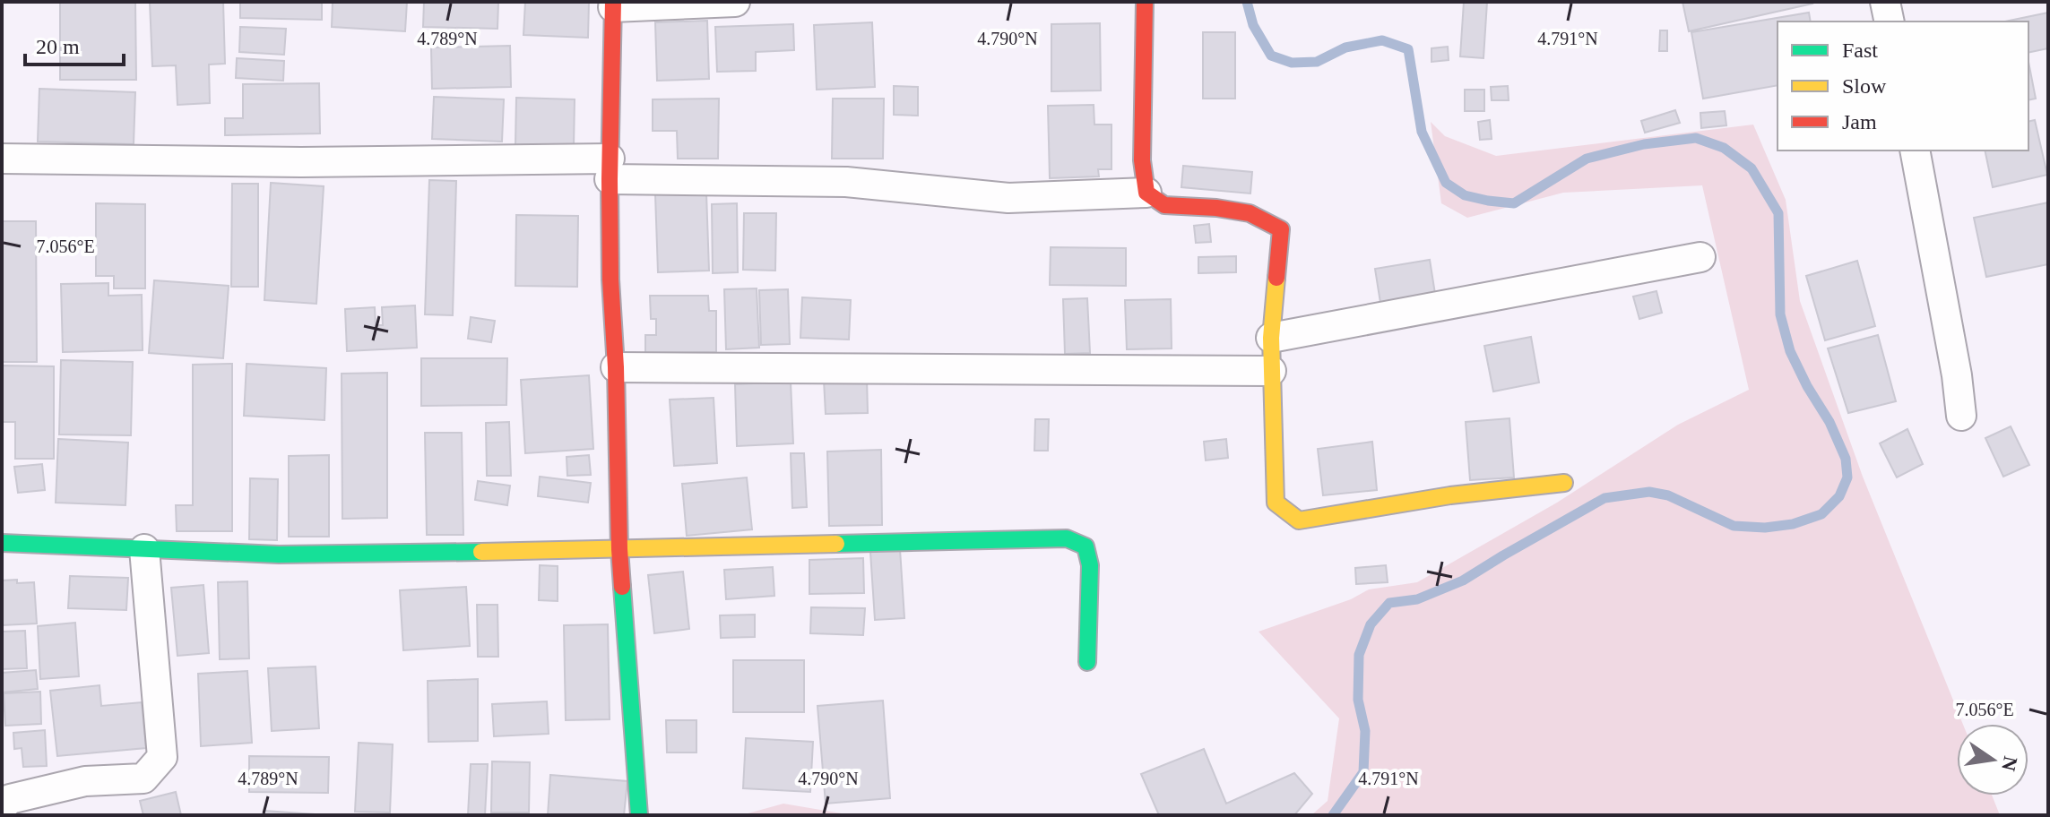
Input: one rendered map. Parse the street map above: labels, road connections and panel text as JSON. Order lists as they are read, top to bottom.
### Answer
{
  "legend": ["Fast", "Slow", "Jam"],
  "scale_bar": "20 m",
  "north": "right",
  "coordinates": [
    "4.789°N",
    "4.790°N",
    "4.791°N",
    "7.056°E"
  ]
}
